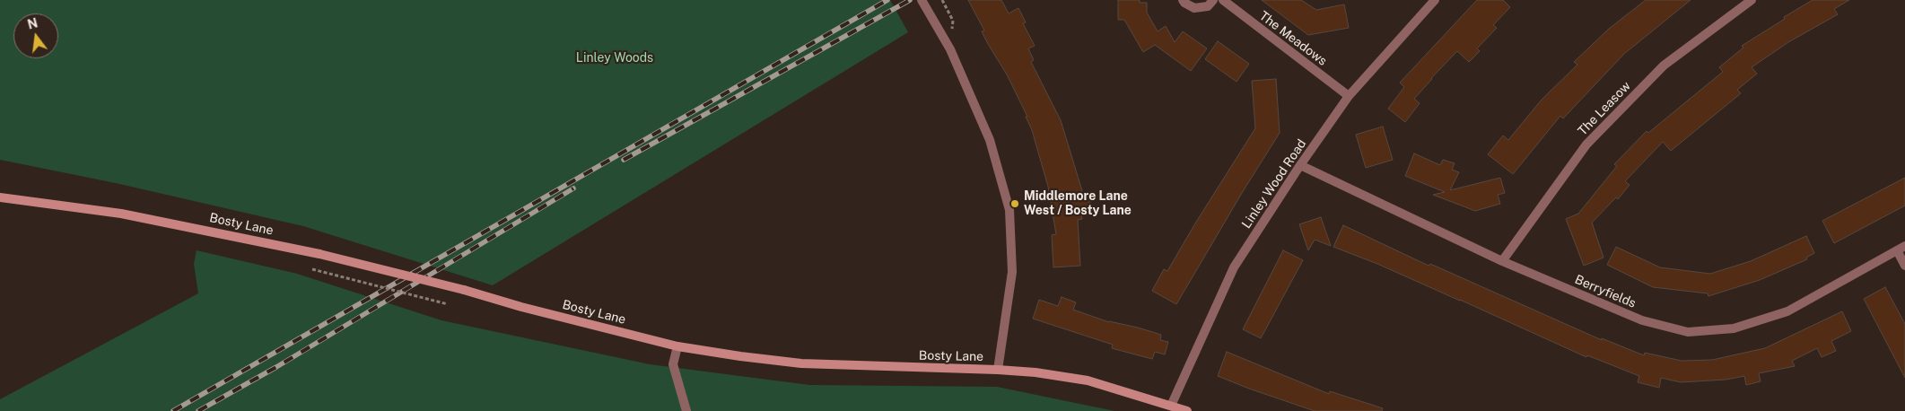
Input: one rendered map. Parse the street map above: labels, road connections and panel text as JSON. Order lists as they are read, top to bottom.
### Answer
{
  "streets": {
    "main road": ["Bosty Lane"],
    "street": [
      "The Meadows",
      "The Leasow",
      "Linley Wood Road",
      "Berryfields"
    ]
  },
  "crossings": [
    ["The Meadows", "Linley Wood Road"],
    ["The Leasow", "Berryfields"],
    ["Linley Wood Road", "Bosty Lane"],
    ["Linley Wood Road", "Berryfields"]
  ],
  "parks": ["Linley Woods"],
  "places": ["Middlemore Lane West / Bosty Lane"],
  "north": "top"
}
